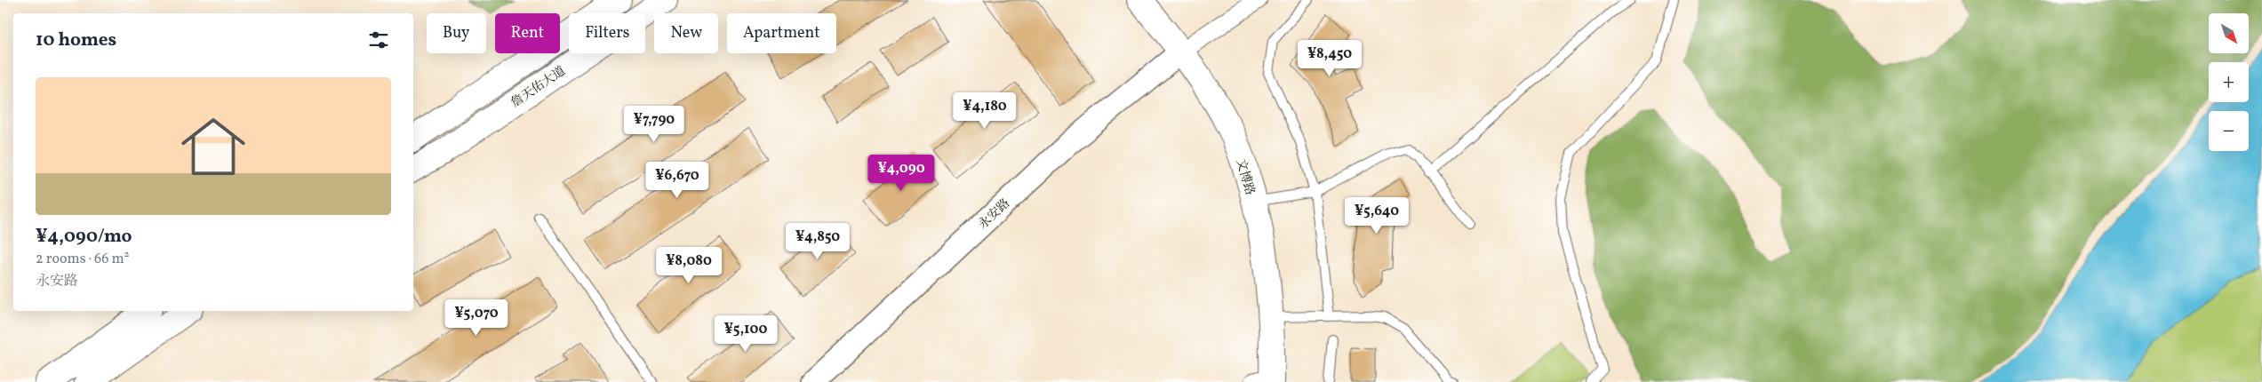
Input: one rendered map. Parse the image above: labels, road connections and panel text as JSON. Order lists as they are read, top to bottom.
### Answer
{
  "streets": {
    "main road": ["詹天佑大道", "文博路"],
    "street": ["永安路"]
  },
  "crossings": [
    ["文博路", "永安路"]
  ],
  "north": "bottom right",
  "page": {
    "map_buttons": ["+", "−"],
    "chip": [
      "Buy",
      "Rent",
      "Filters",
      "New",
      "Apartment"
    ],
    "heading": "10 homes",
    "price": [
      "¥8,450",
      "¥4,180",
      "¥7,790",
      "¥4,090",
      "¥6,670",
      "¥5,640",
      "¥4,850",
      "¥8,080",
      "¥5,070",
      "¥5,100"
    ],
    "list": [
      {
        "name": "¥4,090/mo",
        "note": "2 rooms · 66 m² · 永安路"
      }
    ]
  }
}
